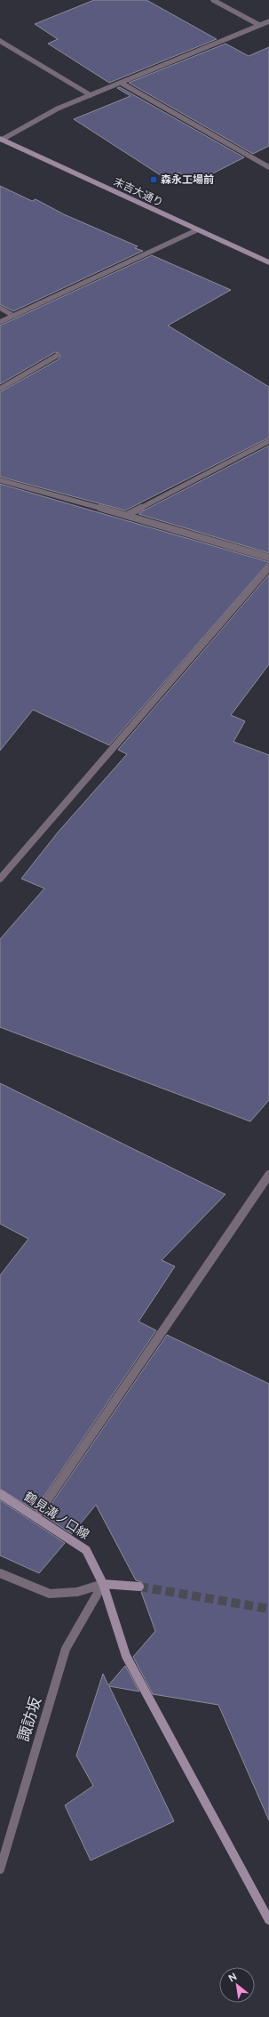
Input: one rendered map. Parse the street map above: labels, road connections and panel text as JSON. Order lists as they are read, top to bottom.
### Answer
{
  "streets": {
    "street": ["末吉大通り", "鶴見溝ノ口線", "諏訪坂"]
  },
  "crossings": [
    ["鶴見溝ノ口線", "諏訪坂"]
  ],
  "places": {
    "transit": ["森永工場前"]
  },
  "north": "top left"
}
